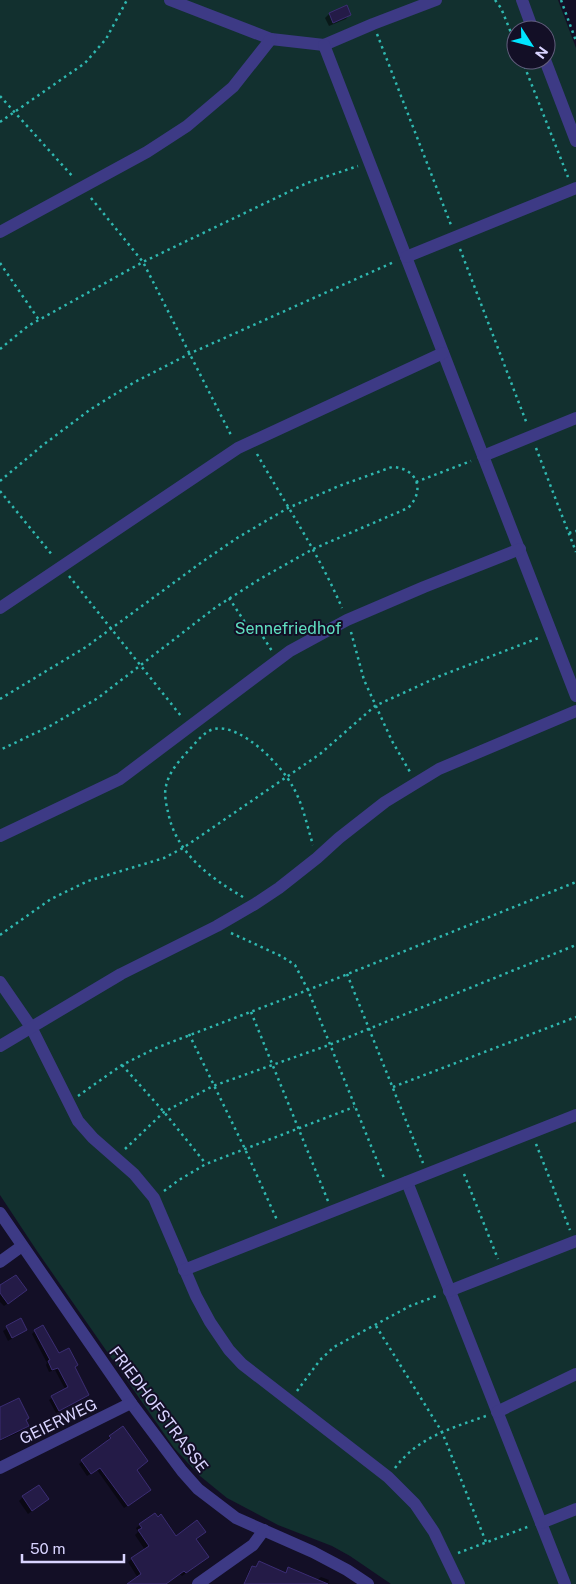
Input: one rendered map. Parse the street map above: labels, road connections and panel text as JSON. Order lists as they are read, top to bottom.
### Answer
{
  "streets": {
    "street": ["FRIEDHOFSTRASSE", "GEIERWEG"]
  },
  "crossings": [
    ["FRIEDHOFSTRASSE", "GEIERWEG"]
  ],
  "parks": ["Sennefriedhof"],
  "scale_bar": "50 m",
  "north": "bottom right"
}
